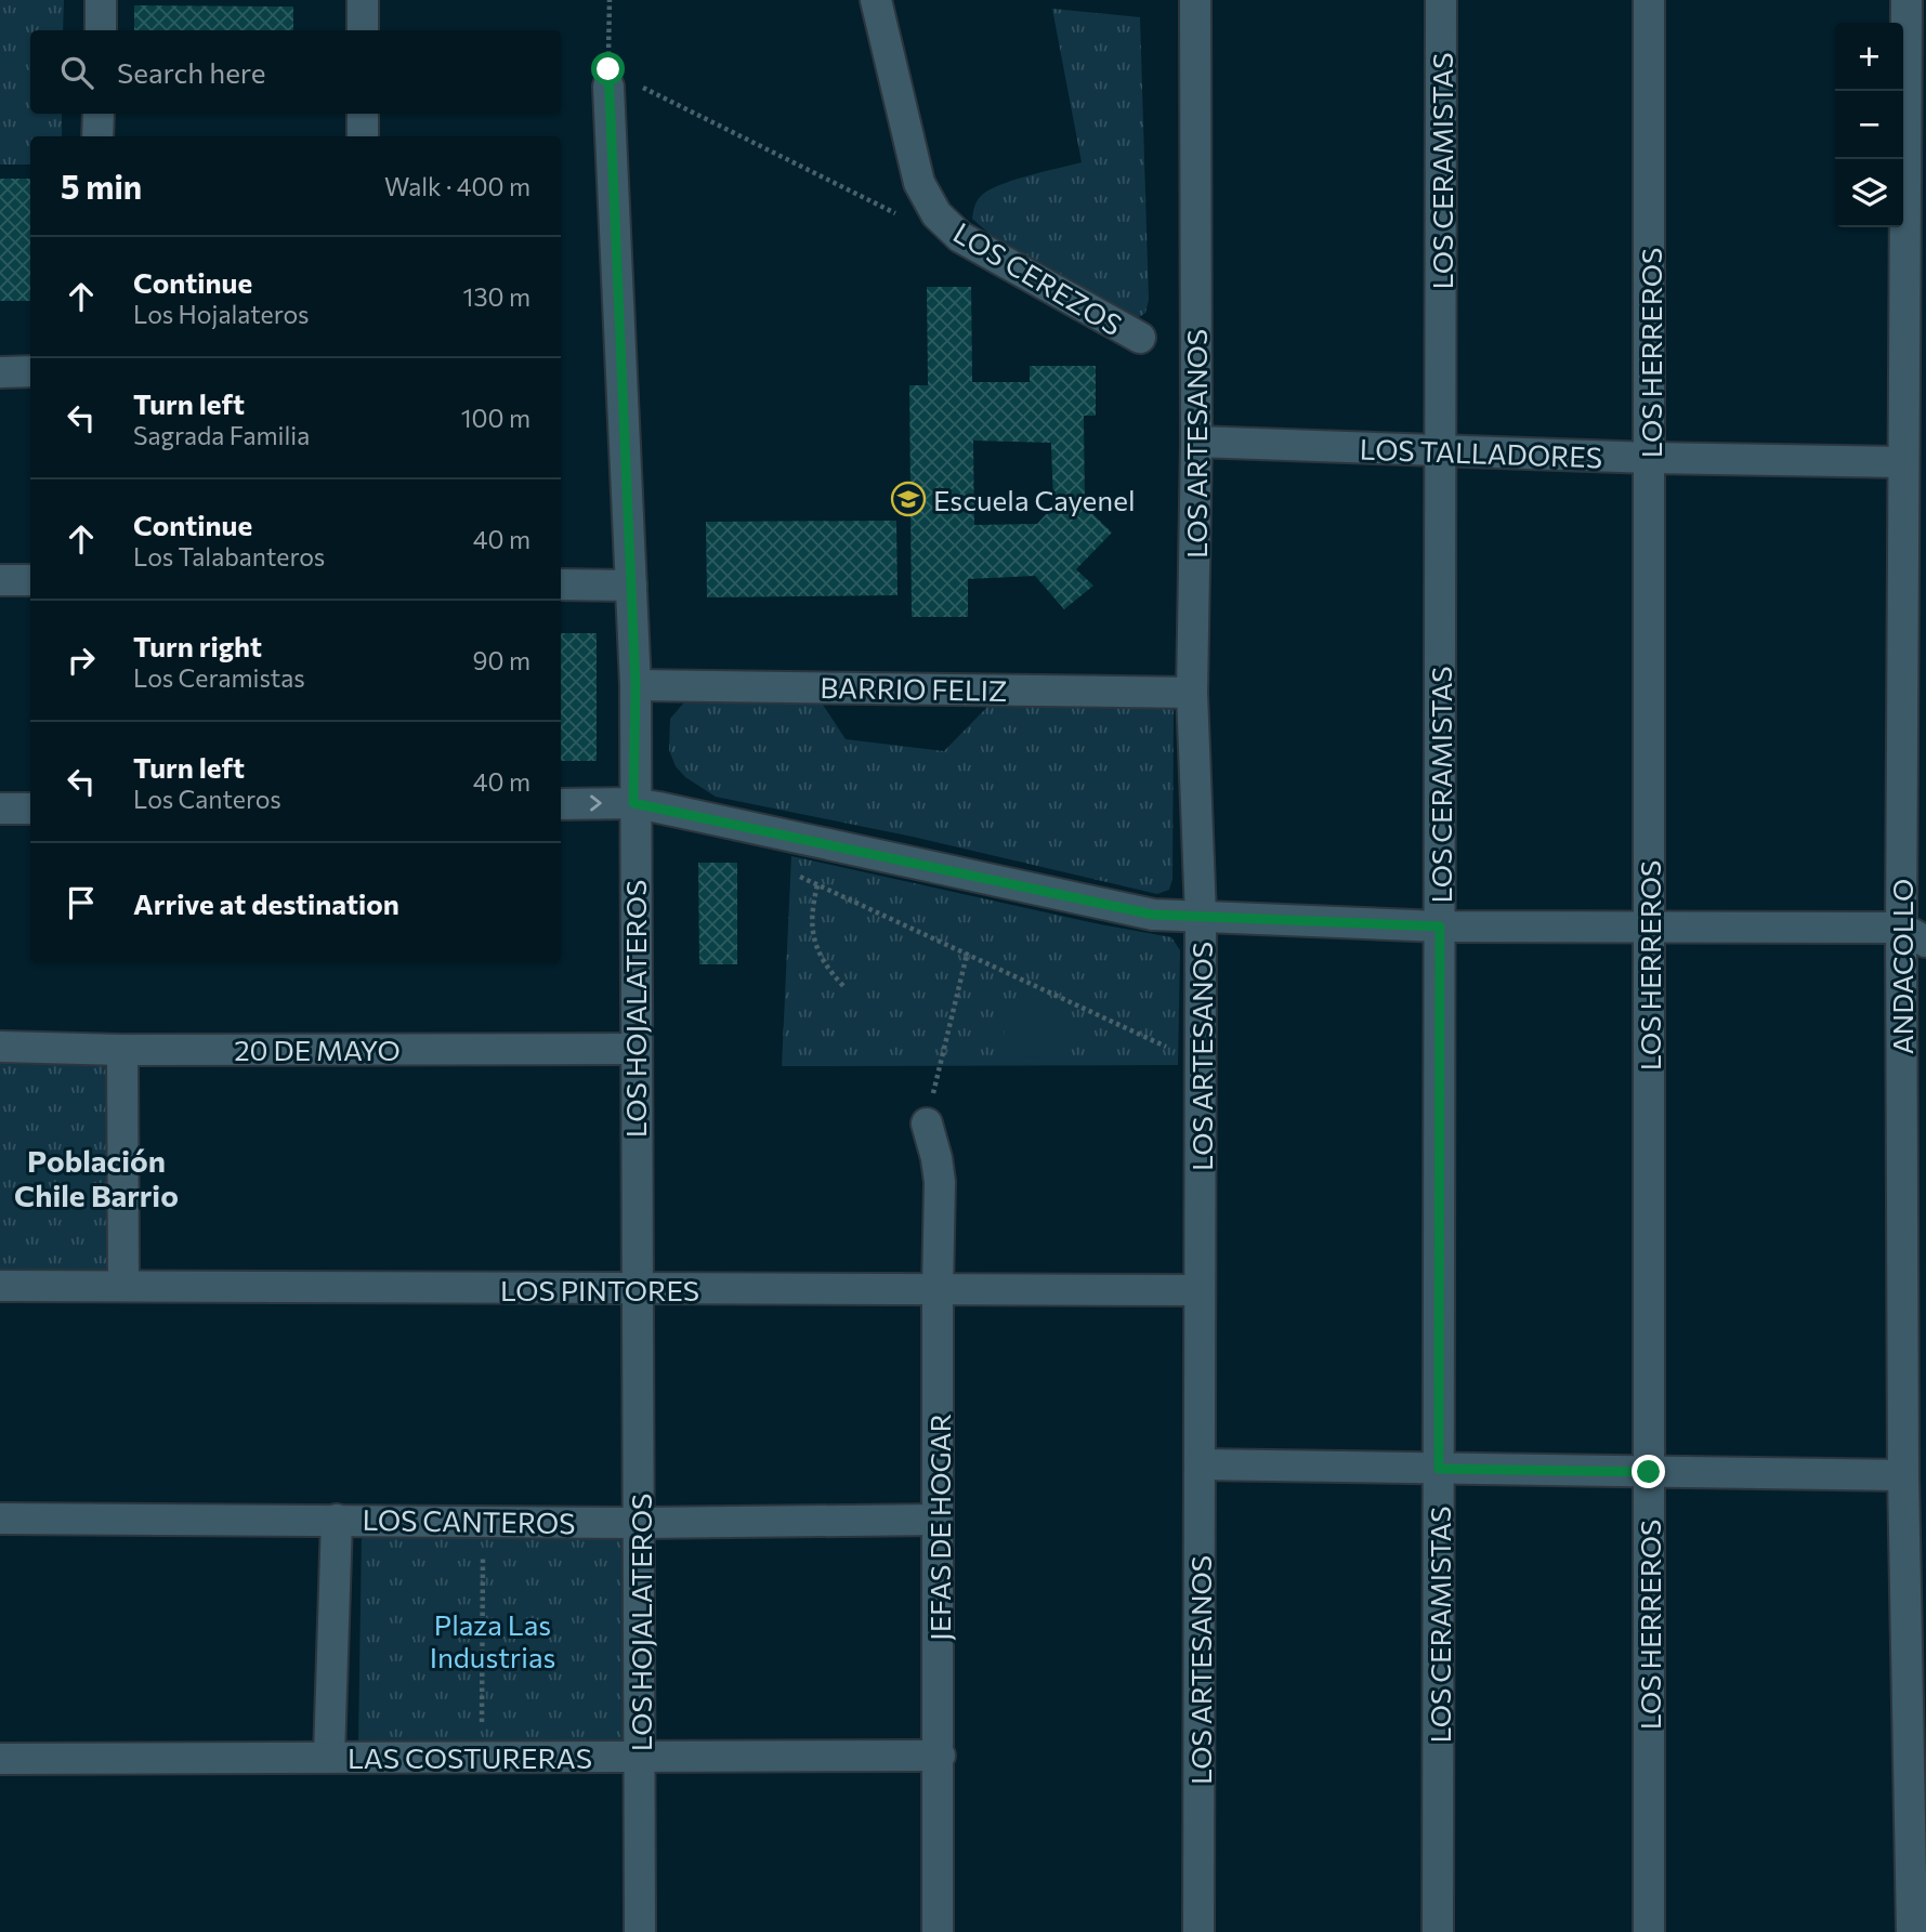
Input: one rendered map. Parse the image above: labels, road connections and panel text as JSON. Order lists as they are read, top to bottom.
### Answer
{
  "streets": {
    "street": [
      "LOS CERAMISTAS",
      "LOS CEREZOS",
      "LOS HERREROS",
      "LOS ARTESANOS",
      "LOS TALLADORES",
      "BARRIO FELIZ",
      "ANDACOLLO",
      "LOS HOJALATEROS",
      "20 DE MAYO",
      "LOS PINTORES",
      "LOS CANTEROS",
      "JEFAS DE HOGAR",
      "LAS COSTURERAS"
    ]
  },
  "crossings": [
    ["LOS CERAMISTAS", "LOS TALLADORES"],
    ["LOS HERREROS", "LOS TALLADORES"],
    ["LOS ARTESANOS", "LOS TALLADORES"],
    ["LOS ARTESANOS", "BARRIO FELIZ"],
    ["LOS ARTESANOS", "LOS PINTORES"],
    ["LOS TALLADORES", "ANDACOLLO"],
    ["BARRIO FELIZ", "LOS HOJALATEROS"],
    ["LOS HOJALATEROS", "20 DE MAYO"],
    ["LOS HOJALATEROS", "LOS PINTORES"],
    ["LOS HOJALATEROS", "LOS CANTEROS"],
    ["LOS HOJALATEROS", "LAS COSTURERAS"],
    ["LOS PINTORES", "JEFAS DE HOGAR"],
    ["LOS CANTEROS", "JEFAS DE HOGAR"],
    ["JEFAS DE HOGAR", "LAS COSTURERAS"]
  ],
  "districts": ["Población Chile Barrio"],
  "parks": ["Plaza Las Industrias"],
  "places": {
    "school or university": ["Escuela Cayenel"]
  },
  "page": {
    "map_buttons": ["+", "−"],
    "search": "Search here",
    "heading": ["5 min", "Walk · 400 m"],
    "list": [
      ["Continue", "Los Hojalateros", "130 m"],
      ["Turn left", "Sagrada Familia", "100 m"],
      ["Continue", "Los Talabanteros", "40 m"],
      ["Turn right", "Los Ceramistas", "90 m"],
      ["Turn left", "Los Canteros", "40 m"],
      "Arrive at destination"
    ]
  }
}
